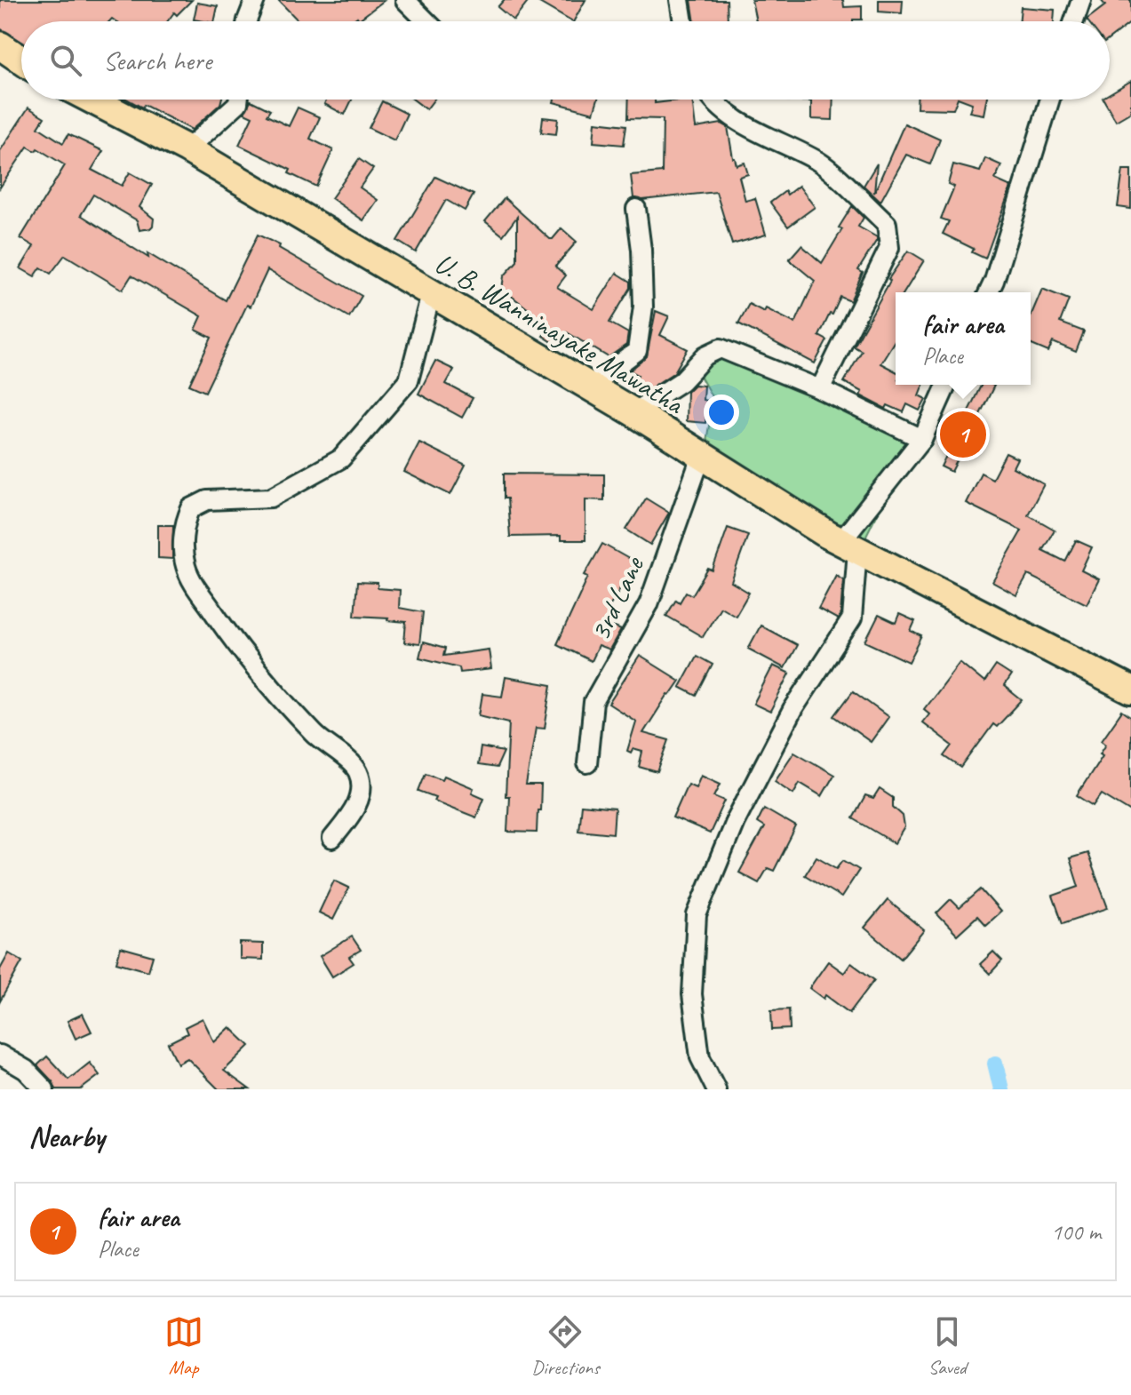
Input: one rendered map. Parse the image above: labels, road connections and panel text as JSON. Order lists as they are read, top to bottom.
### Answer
{
  "streets": {
    "main road": ["U. B. Wanninayake Mawatha"],
    "street": ["3rd Lane"]
  },
  "crossings": [
    ["U. B. Wanninayake Mawatha", "3rd Lane"]
  ],
  "page": {
    "search": "Search here",
    "popup": ["fair area", "Place"],
    "pins": "1",
    "heading": "Nearby",
    "list": [
      {
        "mark": "1",
        "name": "fair area",
        "note": "Place",
        "value": "100 m"
      }
    ],
    "nav": ["Map", "Directions", "Saved"]
  }
}
